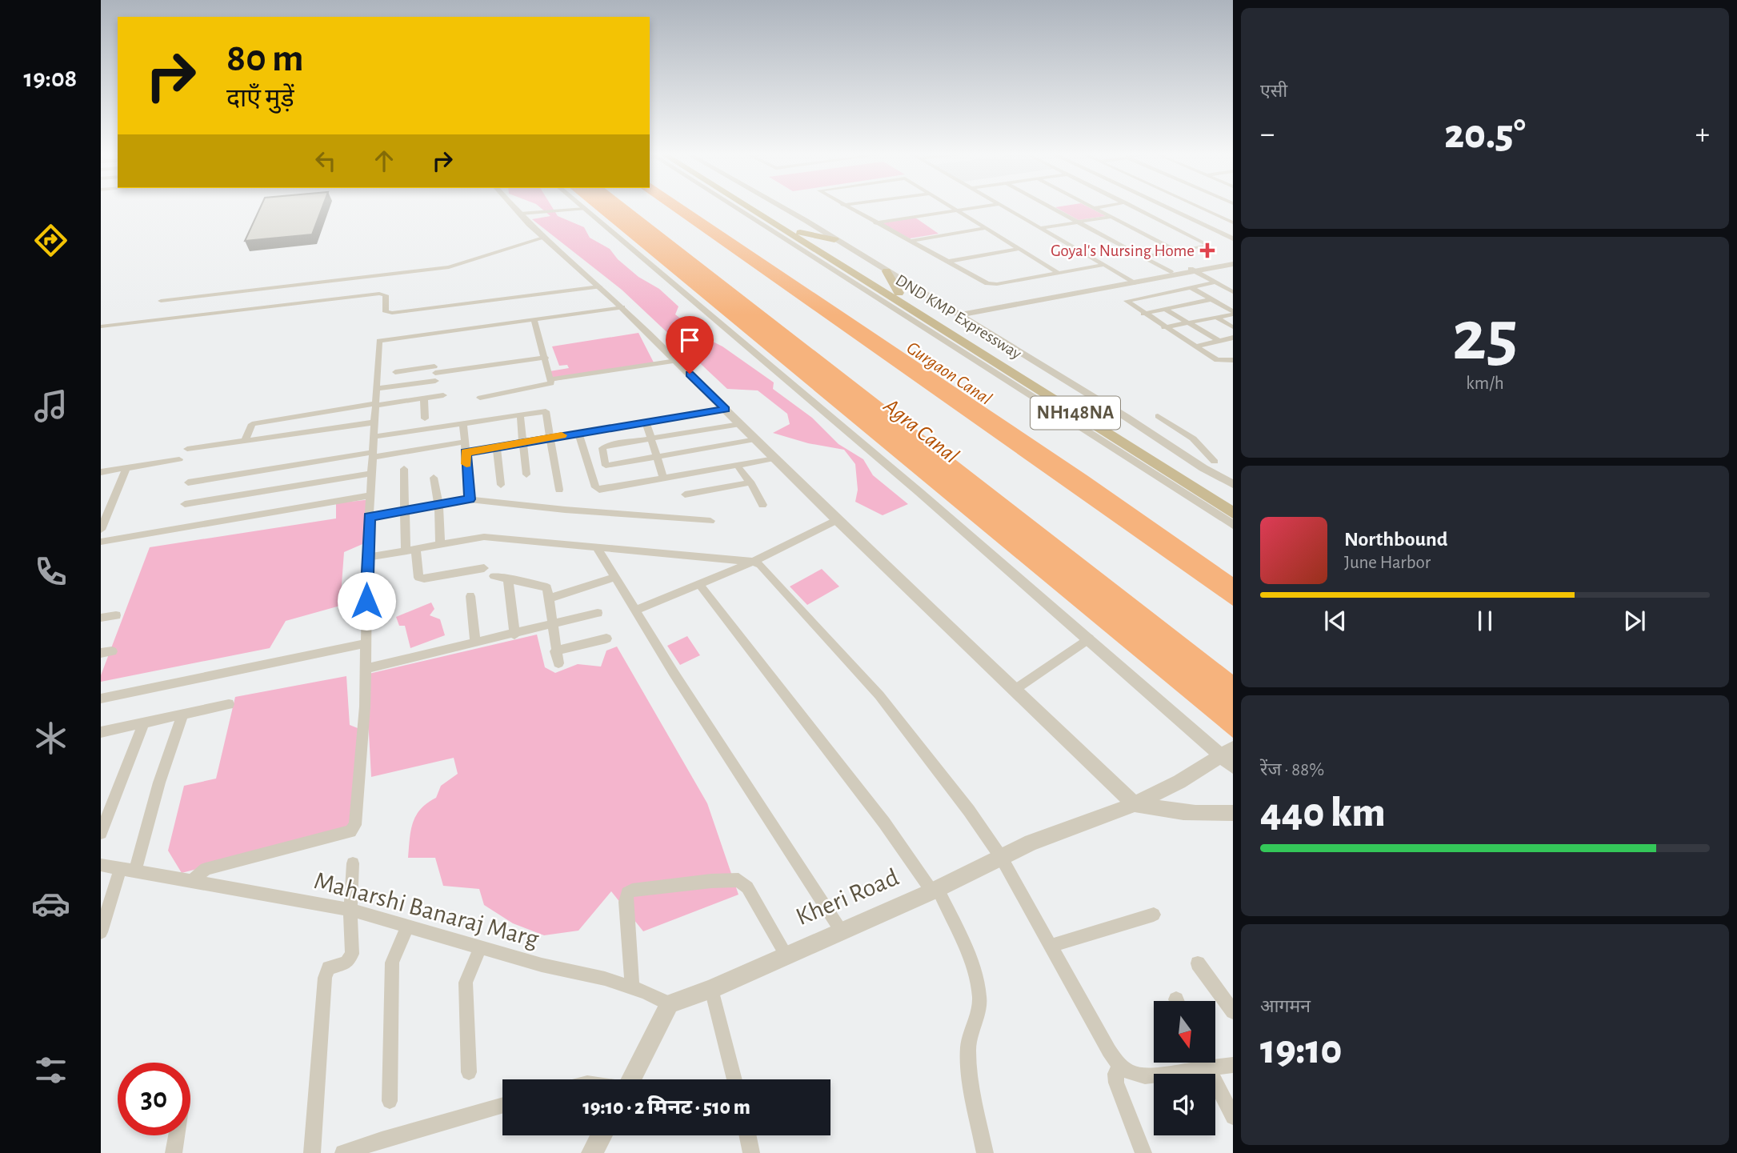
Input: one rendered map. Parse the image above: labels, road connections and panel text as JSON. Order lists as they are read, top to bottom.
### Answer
{
  "streets": {
    "highway": ["DND KMP Expressway", "NH148NA"],
    "street": ["Kheri Road", "Maharshi Banaraj Marg"]
  },
  "crossings": [
    ["Kheri Road", "Maharshi Banaraj Marg"]
  ],
  "water": ["Gurgaon Canal", "Agra Canal"],
  "places": {
    "health": ["Goyal's Nursing Home"]
  },
  "north": "bottom",
  "page": {
    "tabs": "19:08",
    "tile": [
      "एसी",
      ["25", "km/h"],
      ["रेंज · 88%", "440 km"],
      ["आगमन", "19:10"]
    ],
    "turn": ["80 m", "दाएँ मुड़ें"],
    "heat": ["−", "20.5°", "+"],
    "song": ["Northbound", "June Harbor"],
    "limit": "30",
    "trip": "19:10 · 2 मिनट · 510 m"
  }
}
